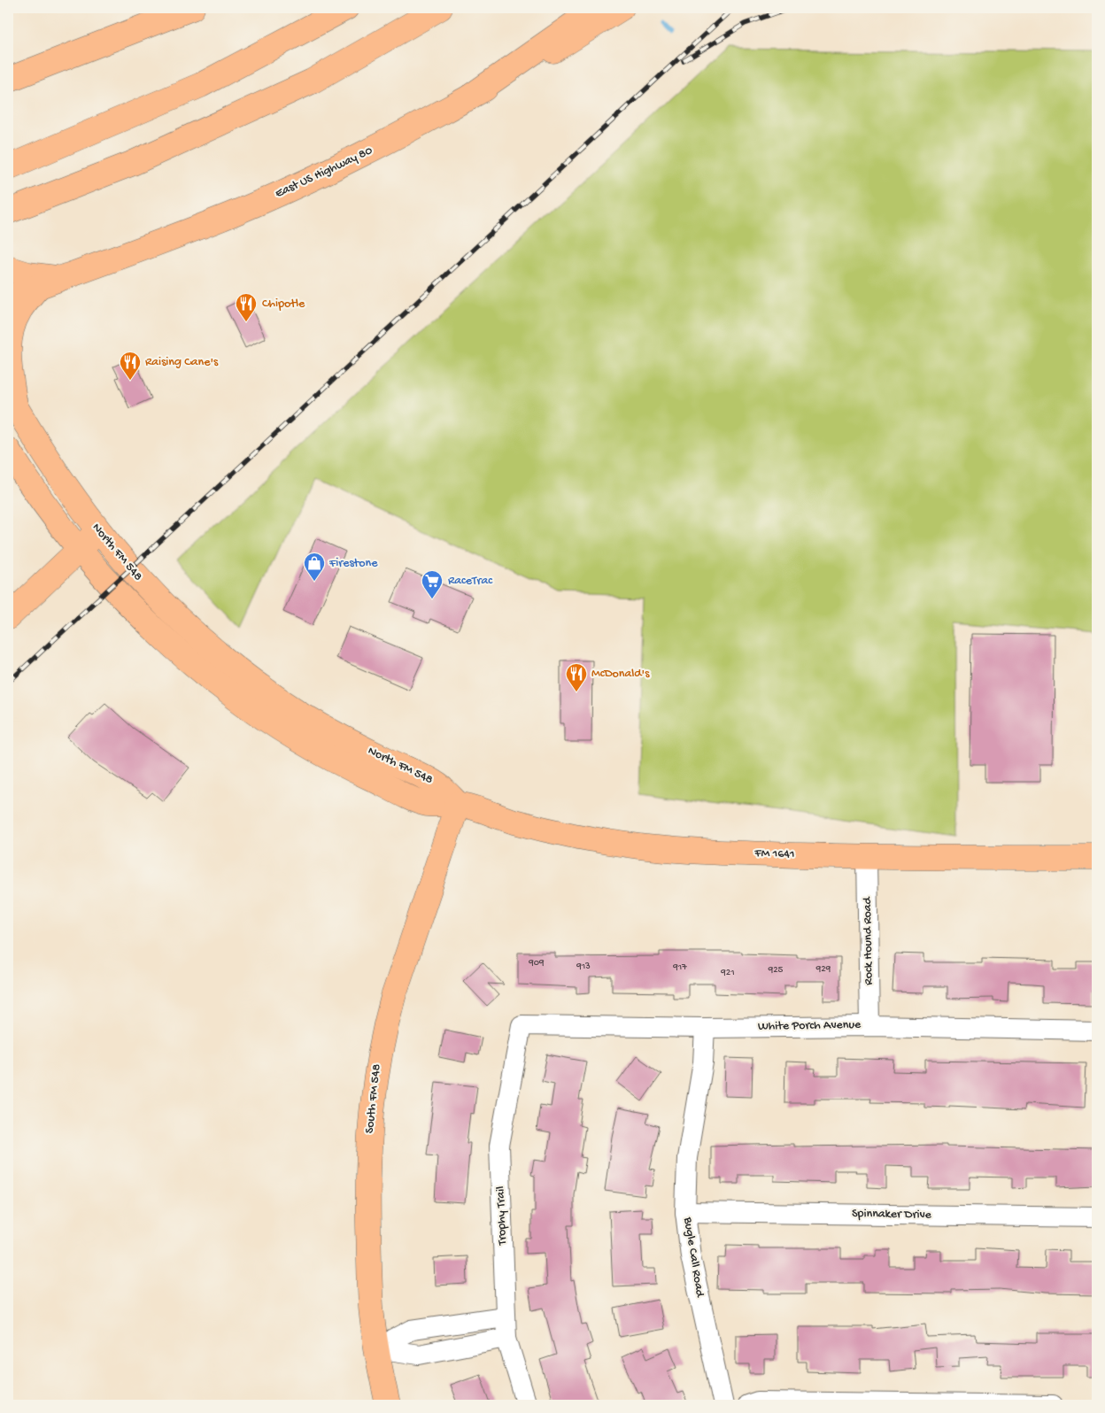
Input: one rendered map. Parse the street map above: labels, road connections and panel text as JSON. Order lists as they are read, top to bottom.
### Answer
{
  "streets": {
    "main road": [
      "East US Highway 80",
      "North FM 548",
      "FM 1641",
      "South FM 548"
    ],
    "street": [
      "Rock Hound Road",
      "White Porch Avenue",
      "Spinnaker Drive",
      "Trophy Trail",
      "Bugle Call Road"
    ]
  },
  "crossings": [
    ["North FM 548", "FM 1641"],
    ["North FM 548", "South FM 548"],
    ["FM 1641", "Rock Hound Road"],
    ["FM 1641", "South FM 548"],
    ["Rock Hound Road", "White Porch Avenue"],
    ["White Porch Avenue", "Trophy Trail"],
    ["White Porch Avenue", "Bugle Call Road"],
    ["Spinnaker Drive", "Bugle Call Road"]
  ],
  "places": {
    "restaurant": ["Chipotle", "Raising Cane's", "McDonald's"],
    "shop": ["Firestone"],
    "supermarket": ["RaceTrac"]
  },
  "house_numbers": [
    "909",
    "913",
    "917",
    "929",
    "925",
    "921"
  ]
}
